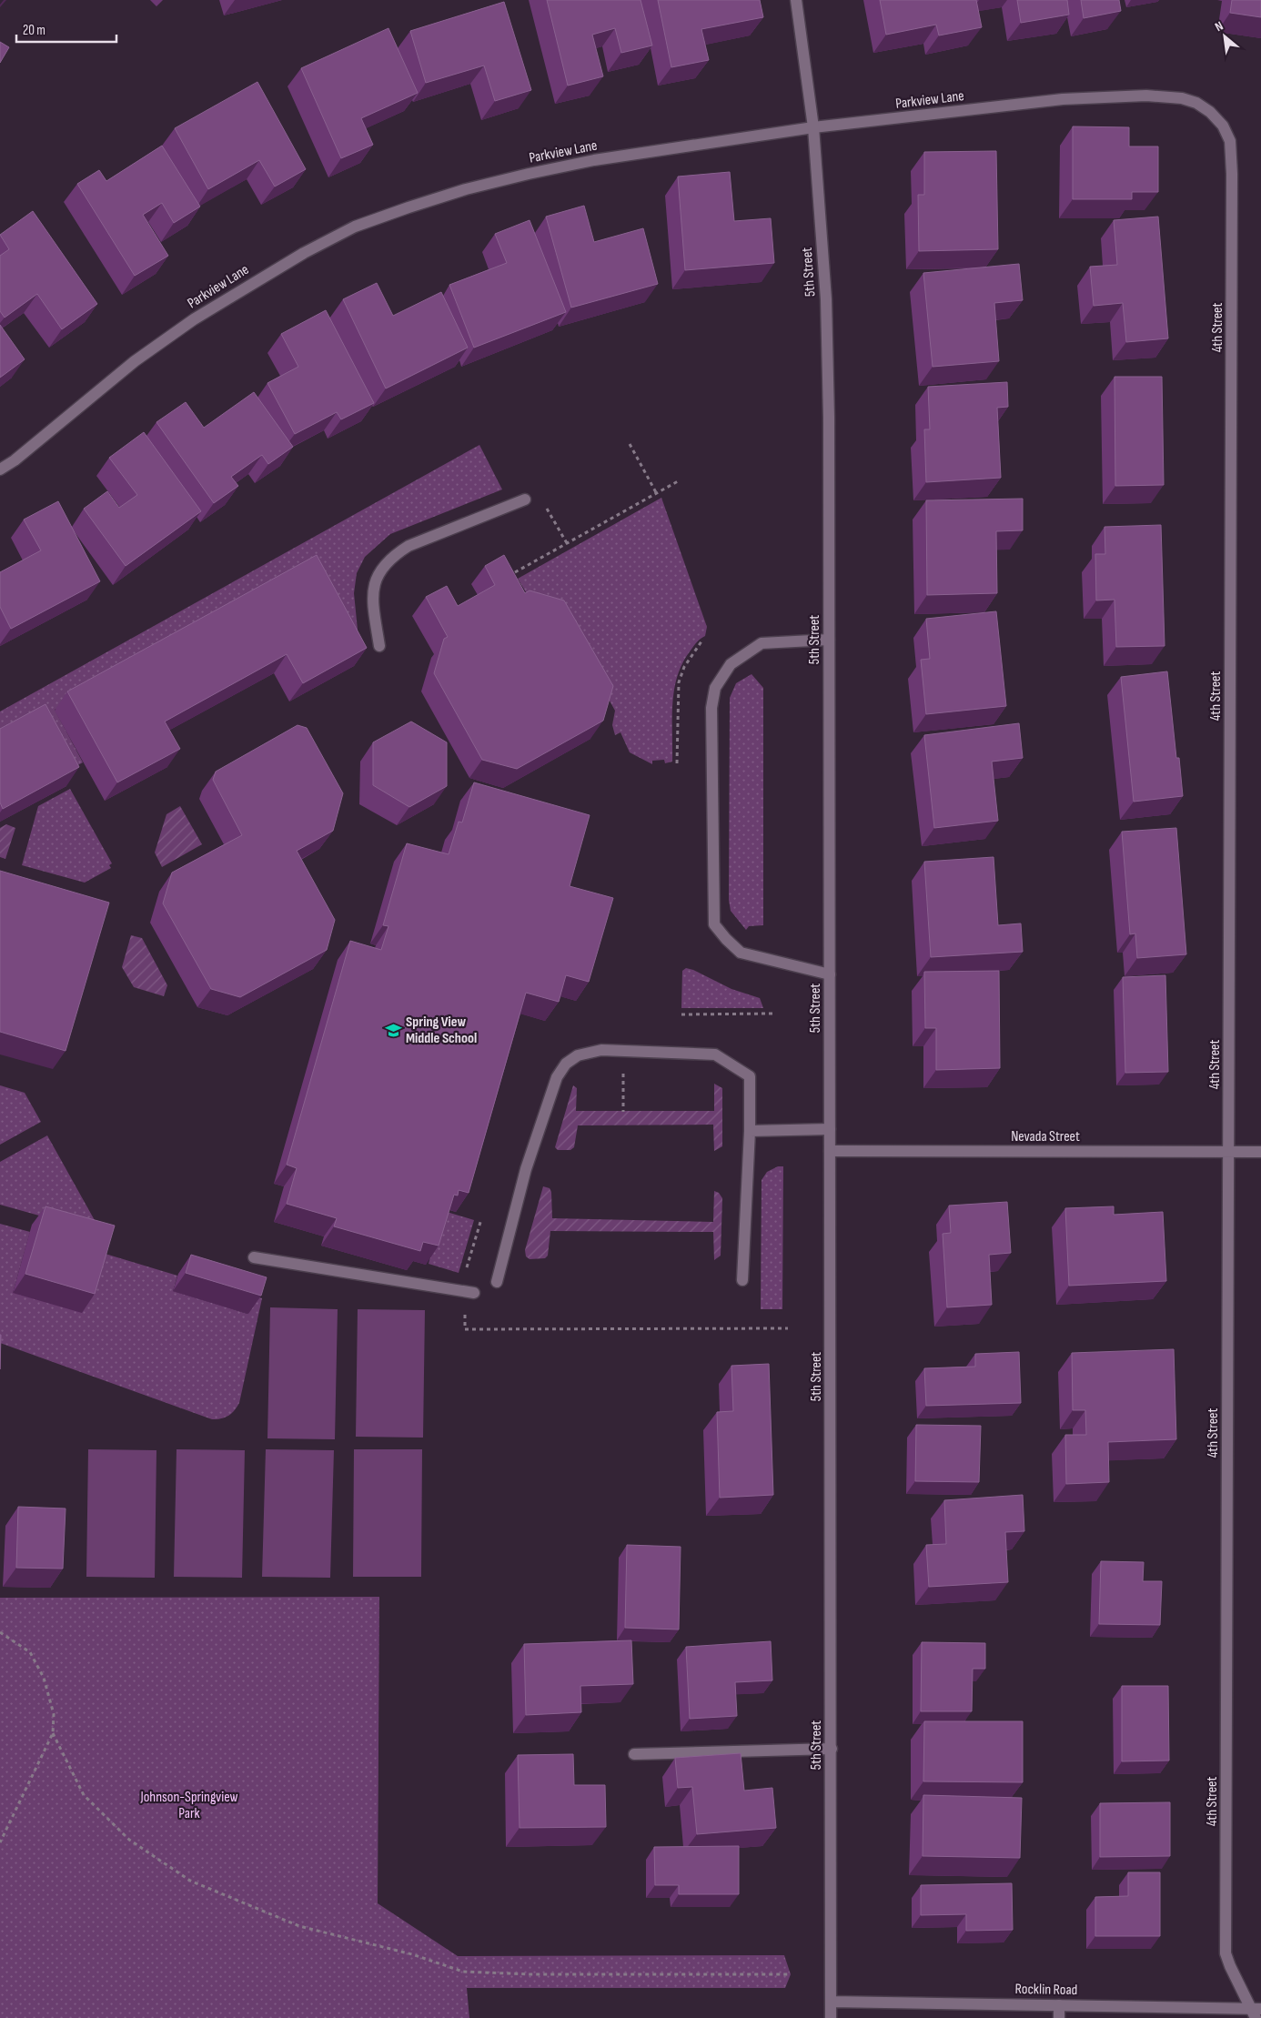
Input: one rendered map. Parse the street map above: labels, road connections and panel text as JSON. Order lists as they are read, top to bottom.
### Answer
{
  "streets": {
    "street": [
      "Parkview Lane",
      "5th Street",
      "4th Street",
      "Nevada Street",
      "Rocklin Road"
    ]
  },
  "crossings": [
    ["Parkview Lane", "5th Street"],
    ["Parkview Lane", "4th Street"],
    ["5th Street", "Nevada Street"],
    ["5th Street", "Rocklin Road"],
    ["4th Street", "Nevada Street"],
    ["4th Street", "Rocklin Road"]
  ],
  "parks": ["Johnson-Springview Park"],
  "places": {
    "school or university": ["Spring View Middle School"]
  },
  "scale_bar": "20 m",
  "north": "top left"
}
